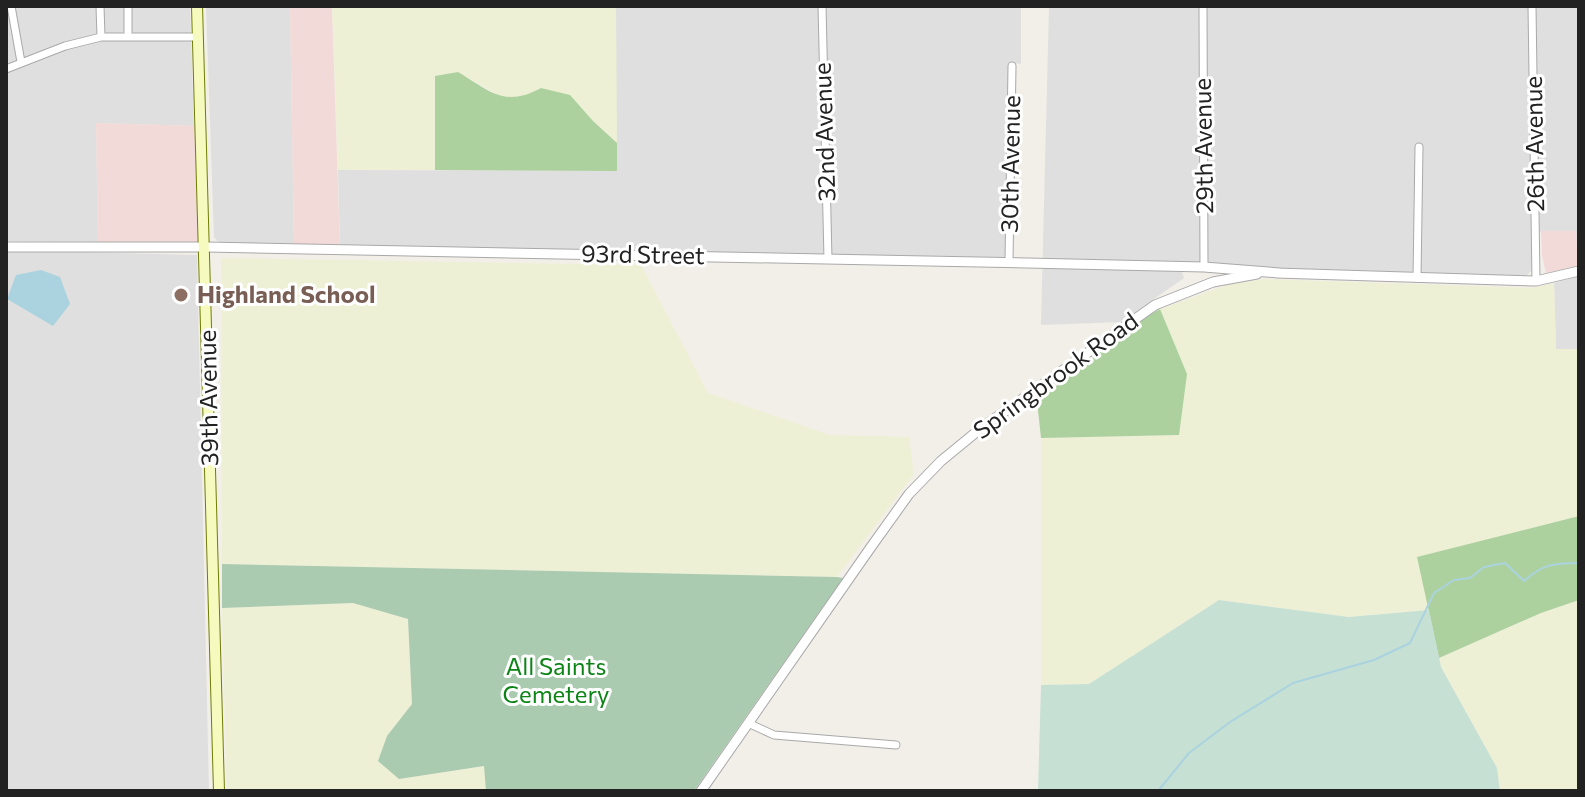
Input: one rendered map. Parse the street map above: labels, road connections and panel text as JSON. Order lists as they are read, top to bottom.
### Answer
{
  "streets": {
    "main road": ["39th Avenue"],
    "street": [
      "32nd Avenue",
      "26th Avenue",
      "29th Avenue",
      "30th Avenue",
      "93rd Street",
      "Springbrook Road"
    ]
  },
  "crossings": [
    ["32nd Avenue", "93rd Street"],
    ["26th Avenue", "Springbrook Road"],
    ["29th Avenue", "93rd Street"],
    ["29th Avenue", "Springbrook Road"],
    ["30th Avenue", "93rd Street"],
    ["93rd Street", "Springbrook Road"],
    ["93rd Street", "39th Avenue"]
  ],
  "parks": ["All Saints Cemetery"],
  "places": ["Highland School"]
}
